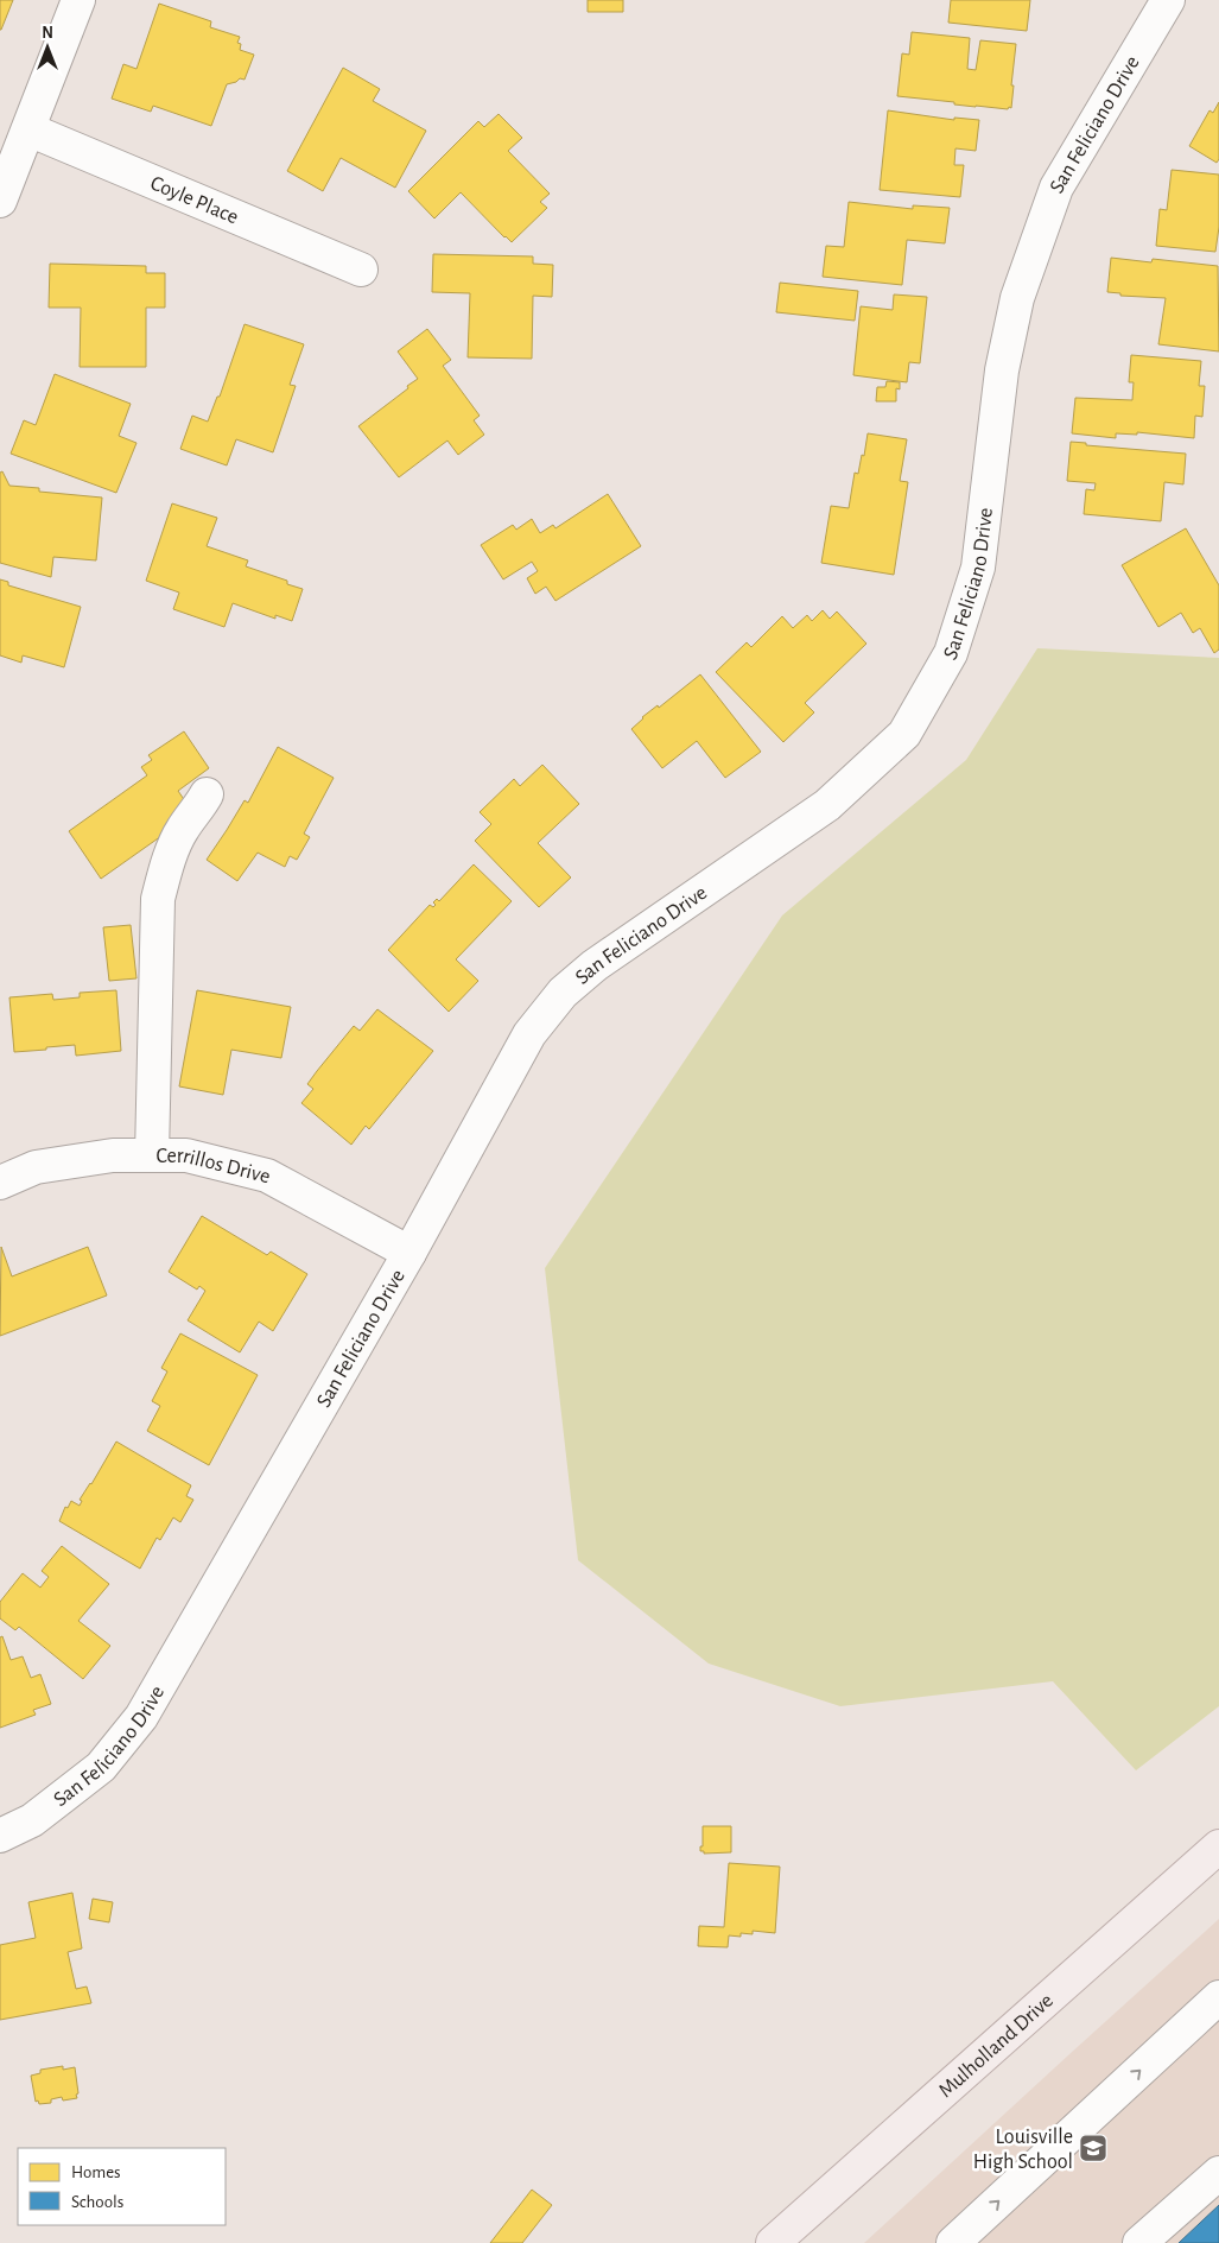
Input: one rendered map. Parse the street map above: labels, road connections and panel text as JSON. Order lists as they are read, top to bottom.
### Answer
{
  "streets": {
    "main road": ["Mulholland Drive"],
    "street": ["San Feliciano Drive", "Coyle Place", "Cerrillos Drive"]
  },
  "crossings": [
    ["San Feliciano Drive", "Cerrillos Drive"]
  ],
  "places": {
    "school or university": ["Louisville High School"]
  },
  "legend": ["Homes", "Schools"],
  "north": "top"
}
